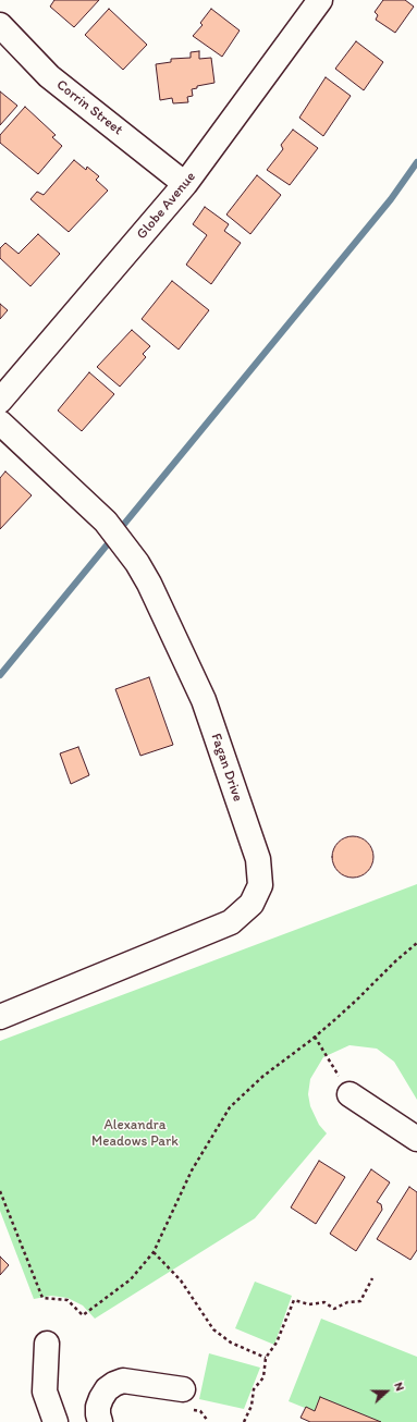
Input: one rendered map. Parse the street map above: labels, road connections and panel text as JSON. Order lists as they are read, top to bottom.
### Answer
{
  "streets": {
    "street": ["Corrin Street", "Globe Avenue", "Fagan Drive"]
  },
  "crossings": [
    ["Corrin Street", "Globe Avenue"]
  ],
  "parks": ["Alexandra Meadows Park"],
  "north": "right"
}
